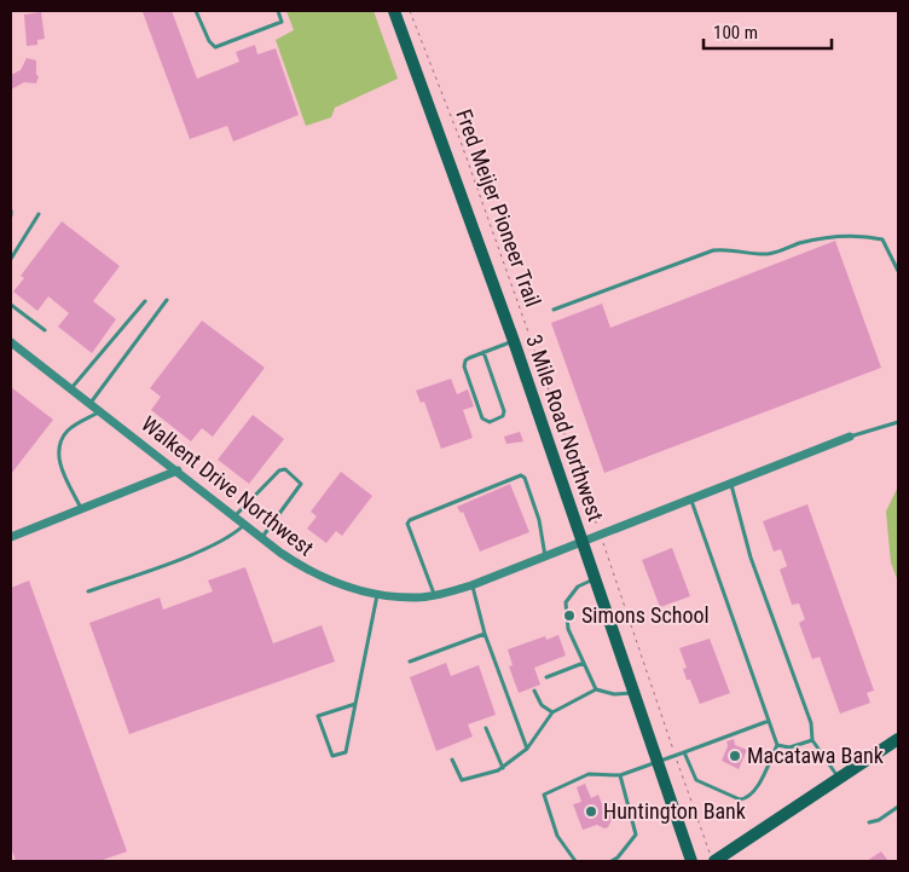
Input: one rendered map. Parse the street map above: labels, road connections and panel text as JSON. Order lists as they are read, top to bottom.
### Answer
{
  "streets": {
    "main road": ["3 Mile Road Northwest"],
    "street": ["Walkent Drive Northwest"],
    "path": ["Fred Meijer Pioneer Trail"]
  },
  "crossings": [
    ["Fred Meijer Pioneer Trail", "Walkent Drive Northwest"],
    ["3 Mile Road Northwest", "Walkent Drive Northwest"]
  ],
  "places": ["Simons School", "Macatawa Bank", "Huntington Bank"],
  "scale_bar": "100 m"
}
